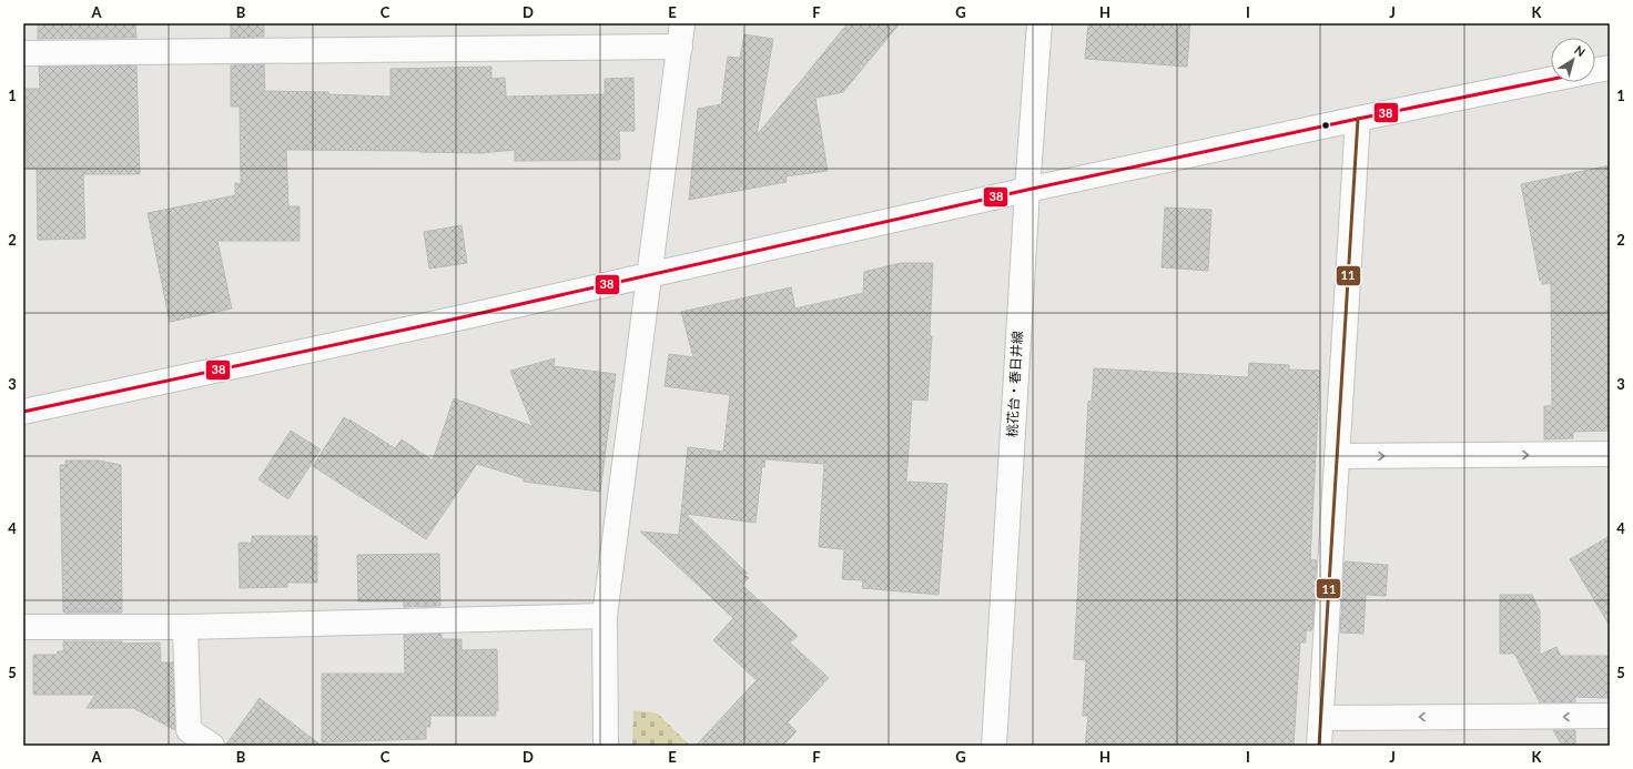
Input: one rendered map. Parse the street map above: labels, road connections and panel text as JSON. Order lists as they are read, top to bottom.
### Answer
{
  "streets": {
    "street": ["桃花台・春日井線"]
  },
  "lines": ["transit line 38", "transit line 11"],
  "north": "top right",
  "grid": {
    "columns": [
      "A",
      "B",
      "C",
      "D",
      "E",
      "F",
      "G",
      "H",
      "I",
      "J",
      "K"
    ],
    "rows": [
      "1",
      "2",
      "3",
      "4",
      "5"
    ]
  }
}
